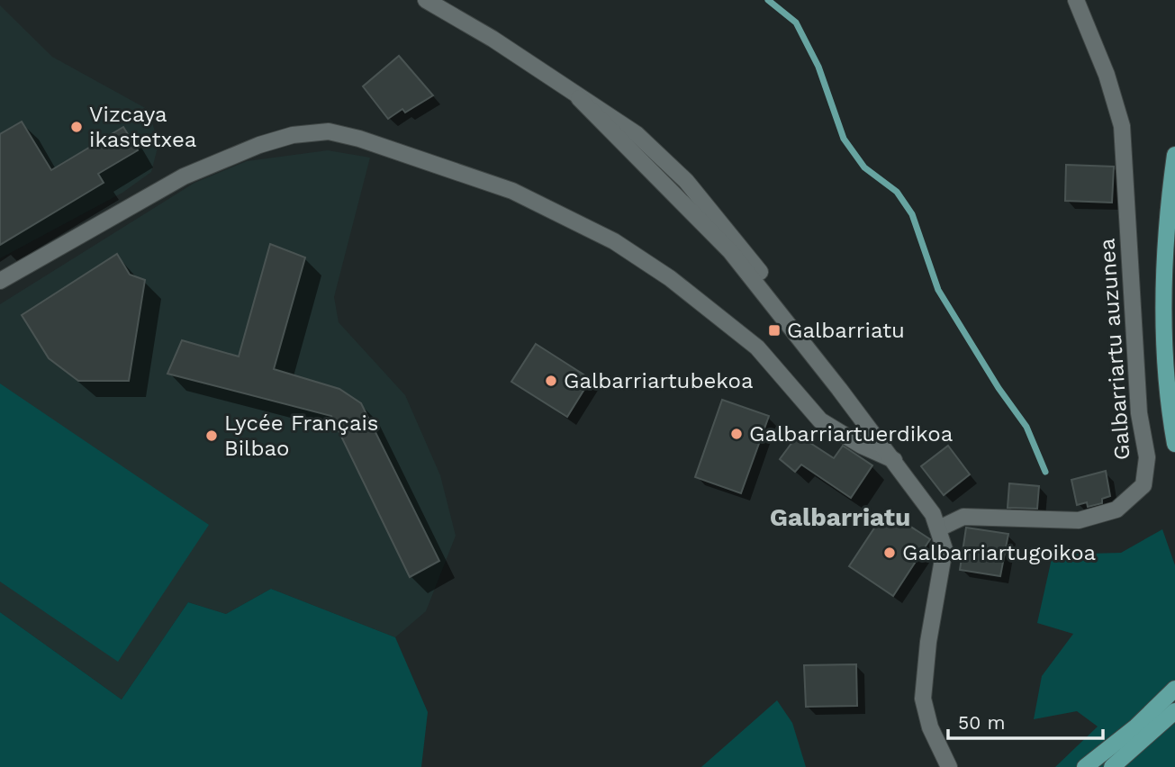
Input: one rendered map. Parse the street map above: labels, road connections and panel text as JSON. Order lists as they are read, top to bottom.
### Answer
{
  "streets": {
    "street": ["Galbarriartu auzunea"]
  },
  "districts": ["Galbarriatu"],
  "places": {
    "other": [
      "Vizcaya ikastetxea",
      "Galbarriartubekoa",
      "Galbarriartuerdikoa",
      "Lycée Français Bilbao",
      "Galbarriartugoikoa"
    ],
    "transit": ["Galbarriatu"]
  },
  "scale_bar": "50 m"
}
